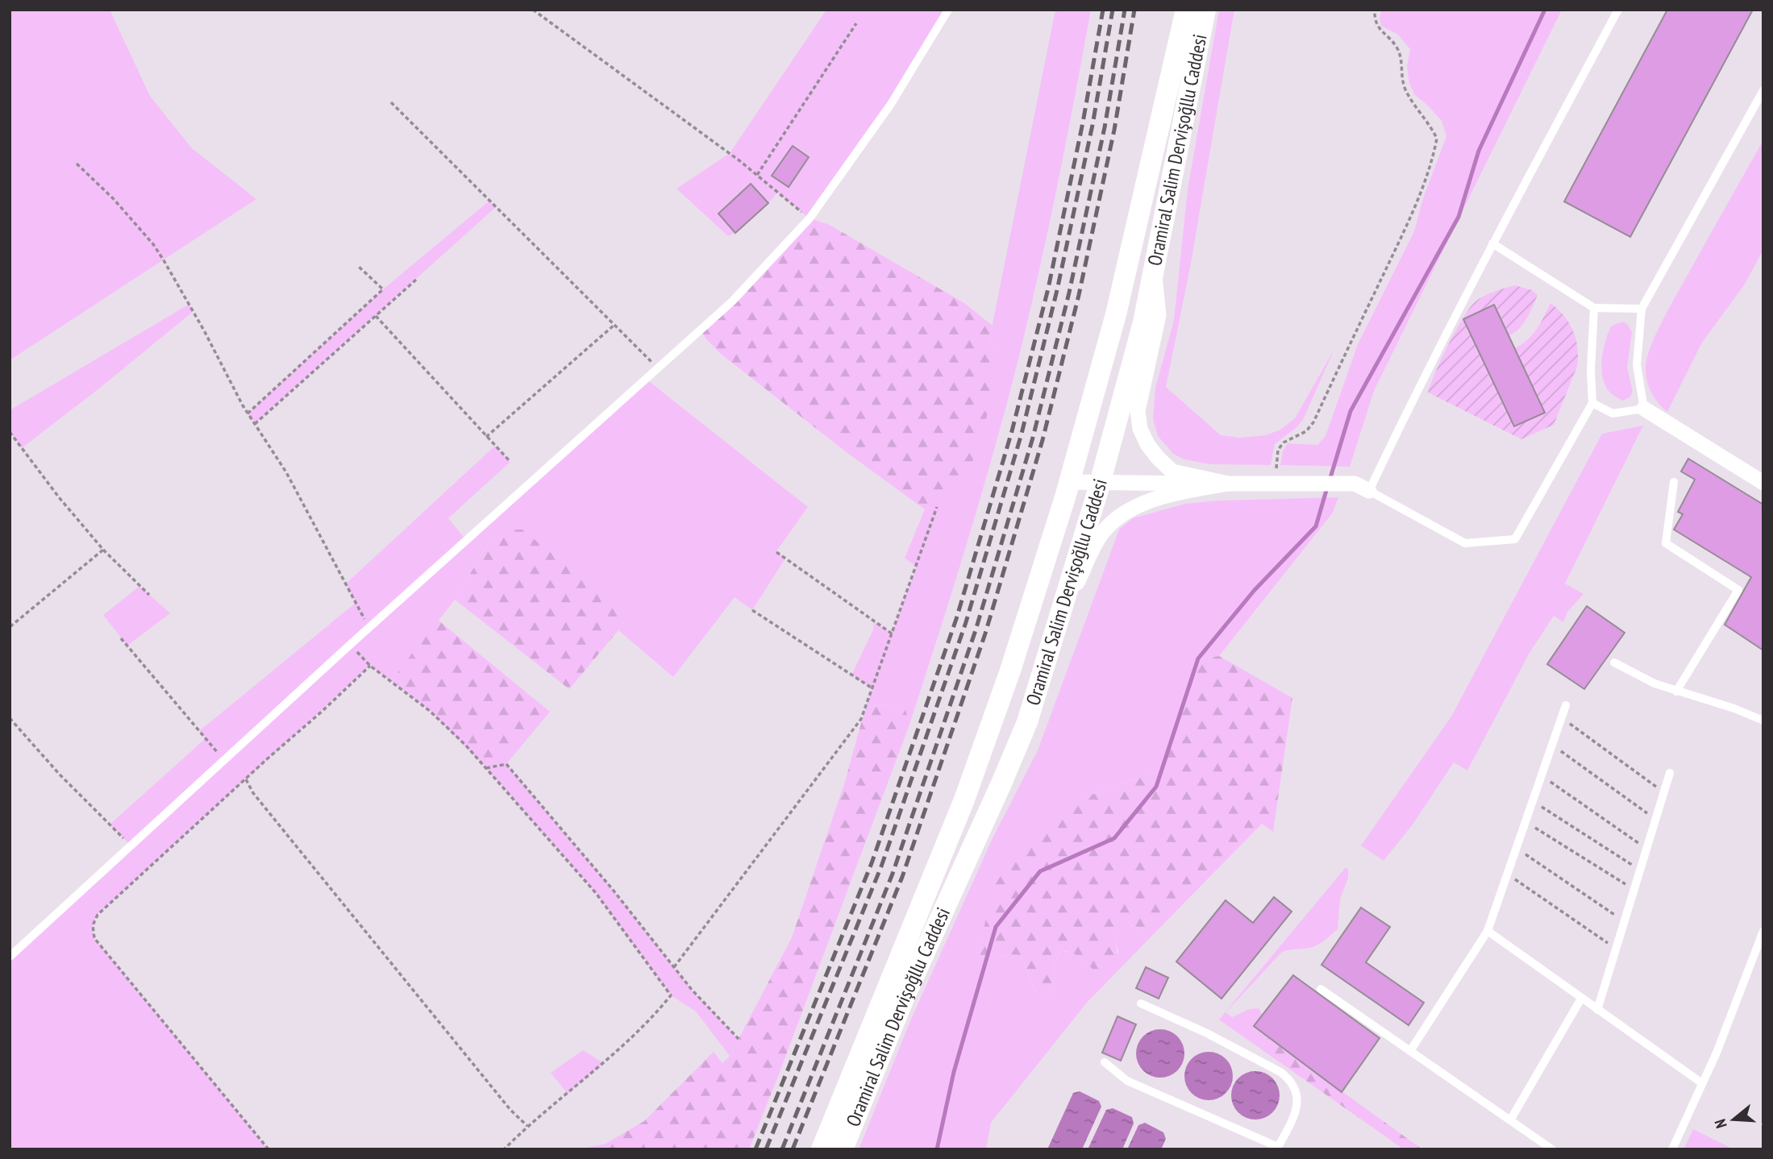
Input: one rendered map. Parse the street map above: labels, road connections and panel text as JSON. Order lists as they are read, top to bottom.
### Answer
{
  "streets": {
    "main road": ["Oramiral Salim Dervişoğllu Caddesi"]
  },
  "north": "left"
}
